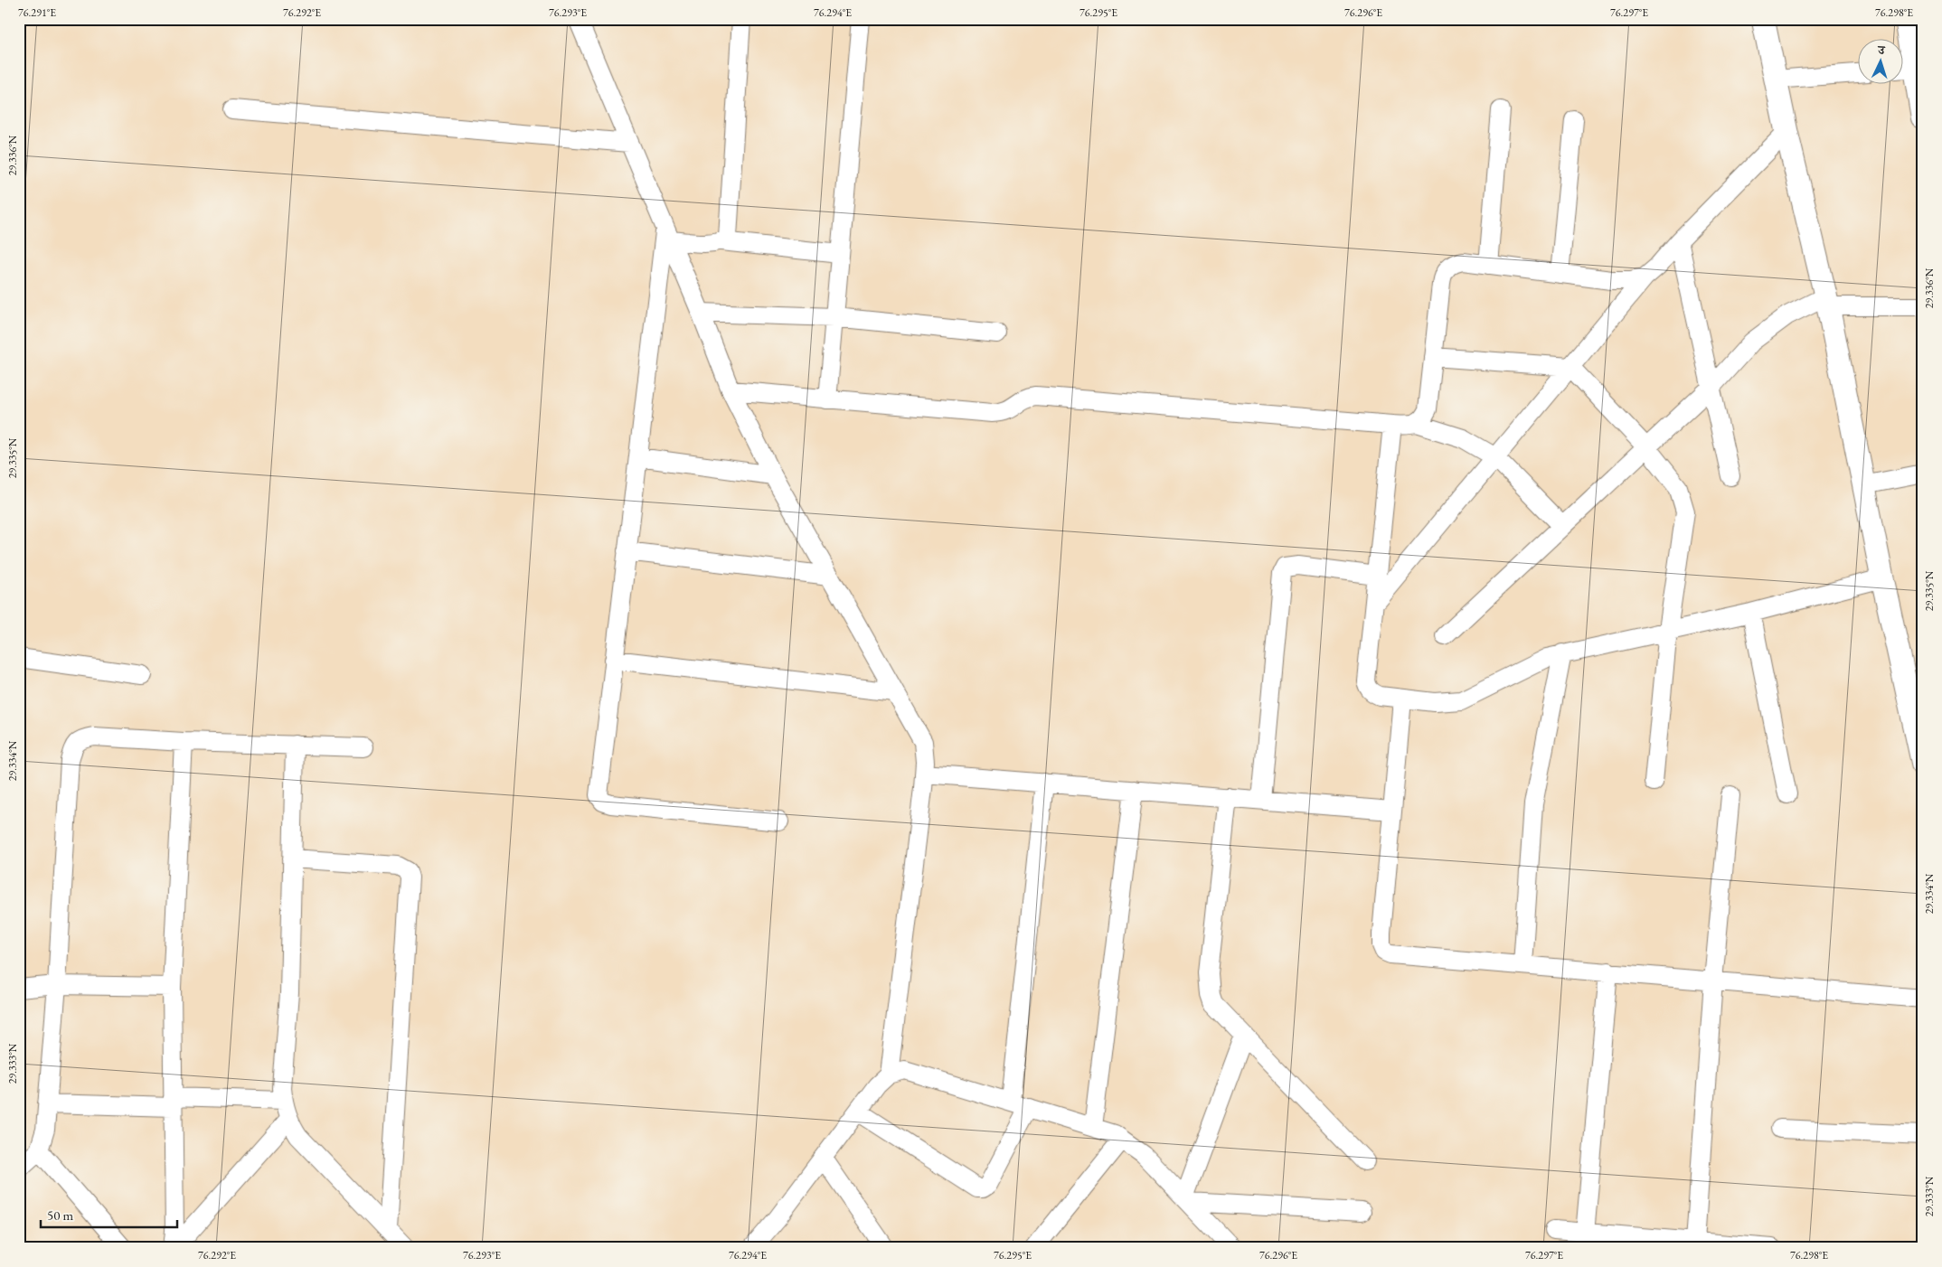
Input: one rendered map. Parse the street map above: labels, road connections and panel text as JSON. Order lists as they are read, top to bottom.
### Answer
{
  "scale_bar": "50 m",
  "north": "top",
  "coordinates": [
    "76.291°E",
    "76.292°E",
    "76.293°E",
    "76.294°E",
    "76.295°E",
    "76.296°E",
    "76.297°E",
    "76.298°E",
    "29.336°N",
    "29.335°N",
    "29.334°N",
    "29.333°N"
  ]
}
